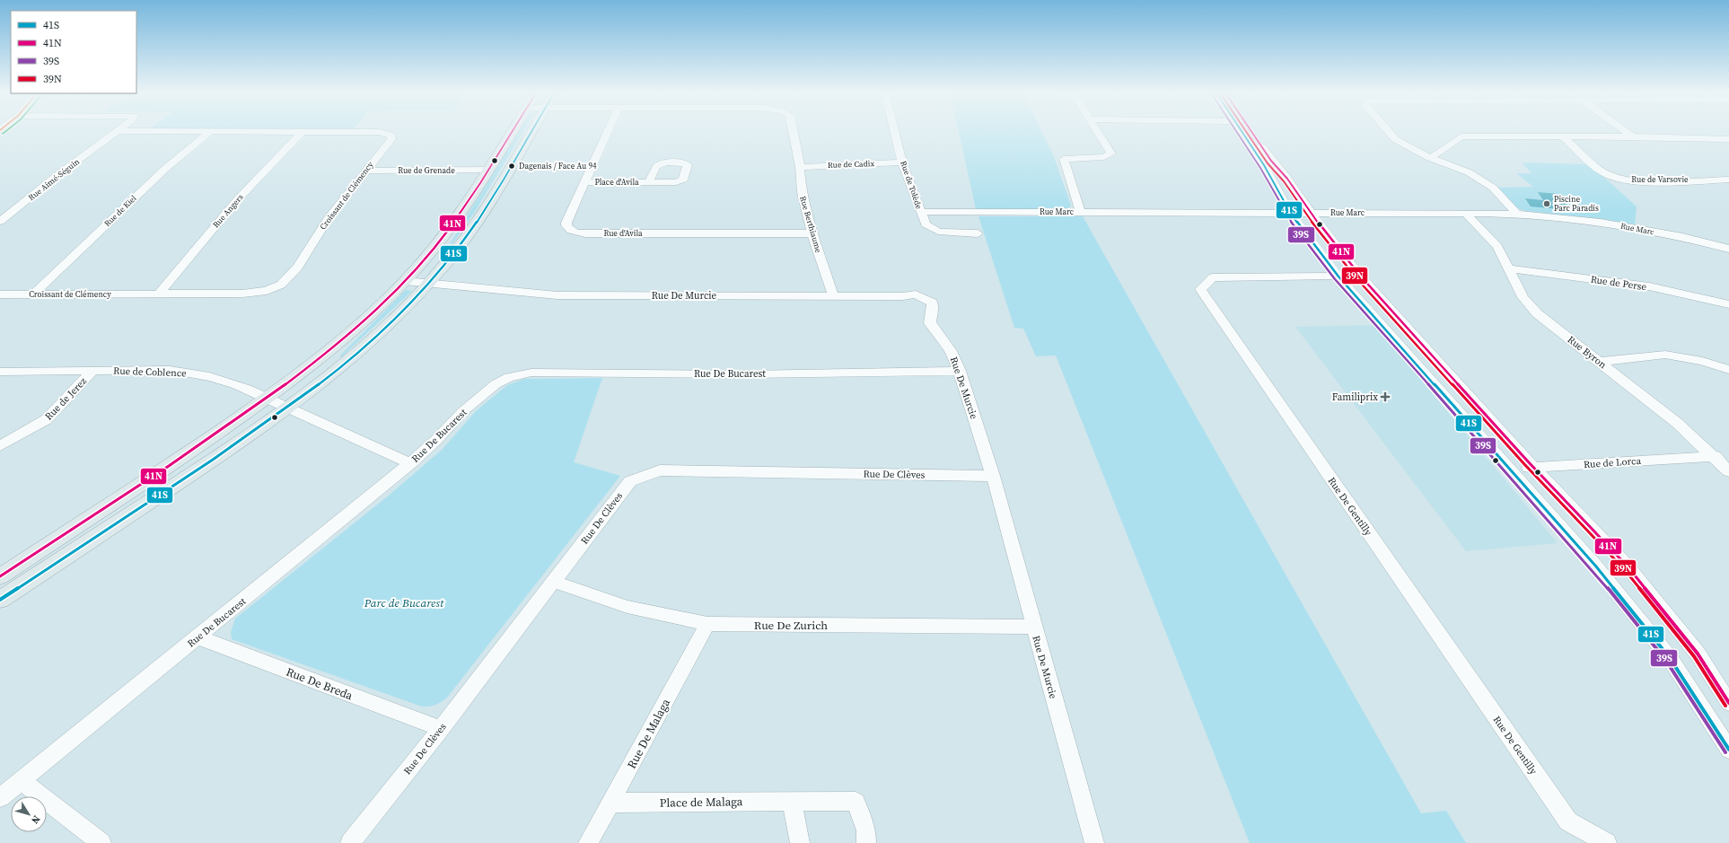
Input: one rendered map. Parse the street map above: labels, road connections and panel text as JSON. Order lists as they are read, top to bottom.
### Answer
{
  "streets": {
    "street": [
      "Rue de Cadix",
      "Rue de Grenade",
      "Rue Aimé-Séguin",
      "Rue de Varsovie",
      "Place d'Avila",
      "Rue de Tolède",
      "Croissant de Clémency",
      "Rue de Kiel",
      "Rue Angers",
      "Rue Marc",
      "Rue Berthiaume",
      "Rue d'Avila",
      "Rue de Perse",
      "Rue De Murcie",
      "Rue Byron",
      "Rue de Coblence",
      "Rue De Bucarest",
      "Rue de Jerez",
      "Rue de Lorca",
      "Rue De Clèves",
      "Rue De Gentilly",
      "Rue De Zurich",
      "Rue De Breda",
      "Rue De Malaga",
      "Place de Malaga"
    ]
  },
  "crossings": [
    ["Rue de Cadix", "Rue de Tolède"],
    ["Rue de Cadix", "Rue Berthiaume"],
    ["Rue de Grenade", "Croissant de Clémency"],
    ["Rue Aimé-Séguin", "Croissant de Clémency"],
    ["Place d'Avila", "Rue d'Avila"],
    ["Rue de Tolède", "Rue Marc"],
    ["Croissant de Clémency", "Rue de Kiel"],
    ["Croissant de Clémency", "Rue Angers"],
    ["Rue Marc", "Rue Byron"],
    ["Rue Berthiaume", "Rue d'Avila"],
    ["Rue Berthiaume", "Rue De Murcie"],
    ["Rue de Perse", "Rue Byron"],
    ["Rue De Murcie", "Rue De Bucarest"],
    ["Rue De Murcie", "Rue De Clèves"],
    ["Rue De Murcie", "Rue De Zurich"],
    ["Rue Byron", "Rue de Lorca"],
    ["Rue de Coblence", "Rue De Bucarest"],
    ["Rue de Coblence", "Rue de Jerez"],
    ["Rue De Bucarest", "Rue De Breda"],
    ["Rue De Clèves", "Rue De Zurich"],
    ["Rue De Clèves", "Rue De Breda"],
    ["Rue De Zurich", "Rue De Malaga"],
    ["Rue De Malaga", "Place de Malaga"]
  ],
  "parks": ["Parc de Bucarest"],
  "places": {
    "other": ["Dagenais / Face Au 94", "Piscine Parc Paradis"],
    "health": ["Familiprix"]
  },
  "lines": [
    "transit line 41S",
    "transit line 41N",
    "transit line 39S",
    "transit line 39N"
  ],
  "legend": [
    "41S",
    "41N",
    "39S",
    "39N"
  ],
  "north": "bottom right"
}
